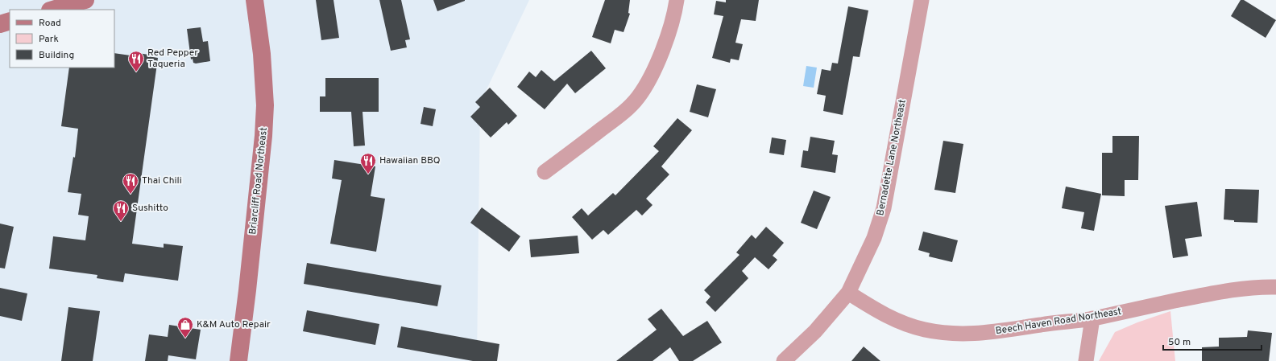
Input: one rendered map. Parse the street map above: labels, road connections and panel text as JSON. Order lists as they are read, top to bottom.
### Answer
{
  "streets": {
    "main road": ["Briarcliff Road Northeast"],
    "street": ["Bernadette Lane Northeast", "Beech Haven Road Northeast"]
  },
  "crossings": [
    ["Bernadette Lane Northeast", "Beech Haven Road Northeast"]
  ],
  "places": {
    "restaurant": [
      "Red Pepper Taqueria",
      "Hawaiian BBQ",
      "Thai Chili",
      "Sushitto"
    ],
    "shop": ["K&M Auto Repair"]
  },
  "legend": ["Road", "Park", "Building"],
  "scale_bar": "50 m"
}
